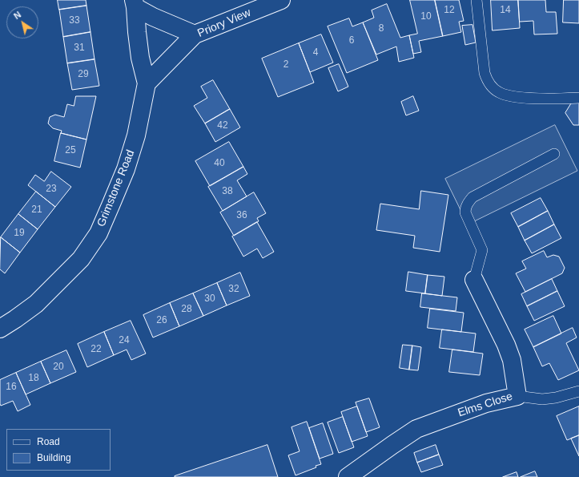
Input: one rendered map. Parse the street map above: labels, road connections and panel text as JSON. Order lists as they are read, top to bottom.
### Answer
{
  "streets": {
    "street": ["Priory View", "Grimstone Road", "Elms Close"]
  },
  "crossings": [
    ["Priory View", "Grimstone Road"]
  ],
  "house_numbers": [
    "12",
    "14",
    "10",
    "33",
    "8",
    "6",
    "31",
    "4",
    "2",
    "29",
    "42",
    "25",
    "40",
    "23",
    "38",
    "21",
    "36",
    "19",
    "32",
    "30",
    "28",
    "26",
    "24",
    "22",
    "20",
    "18",
    "16"
  ],
  "legend": ["Road", "Building"],
  "north": "top left"
}
